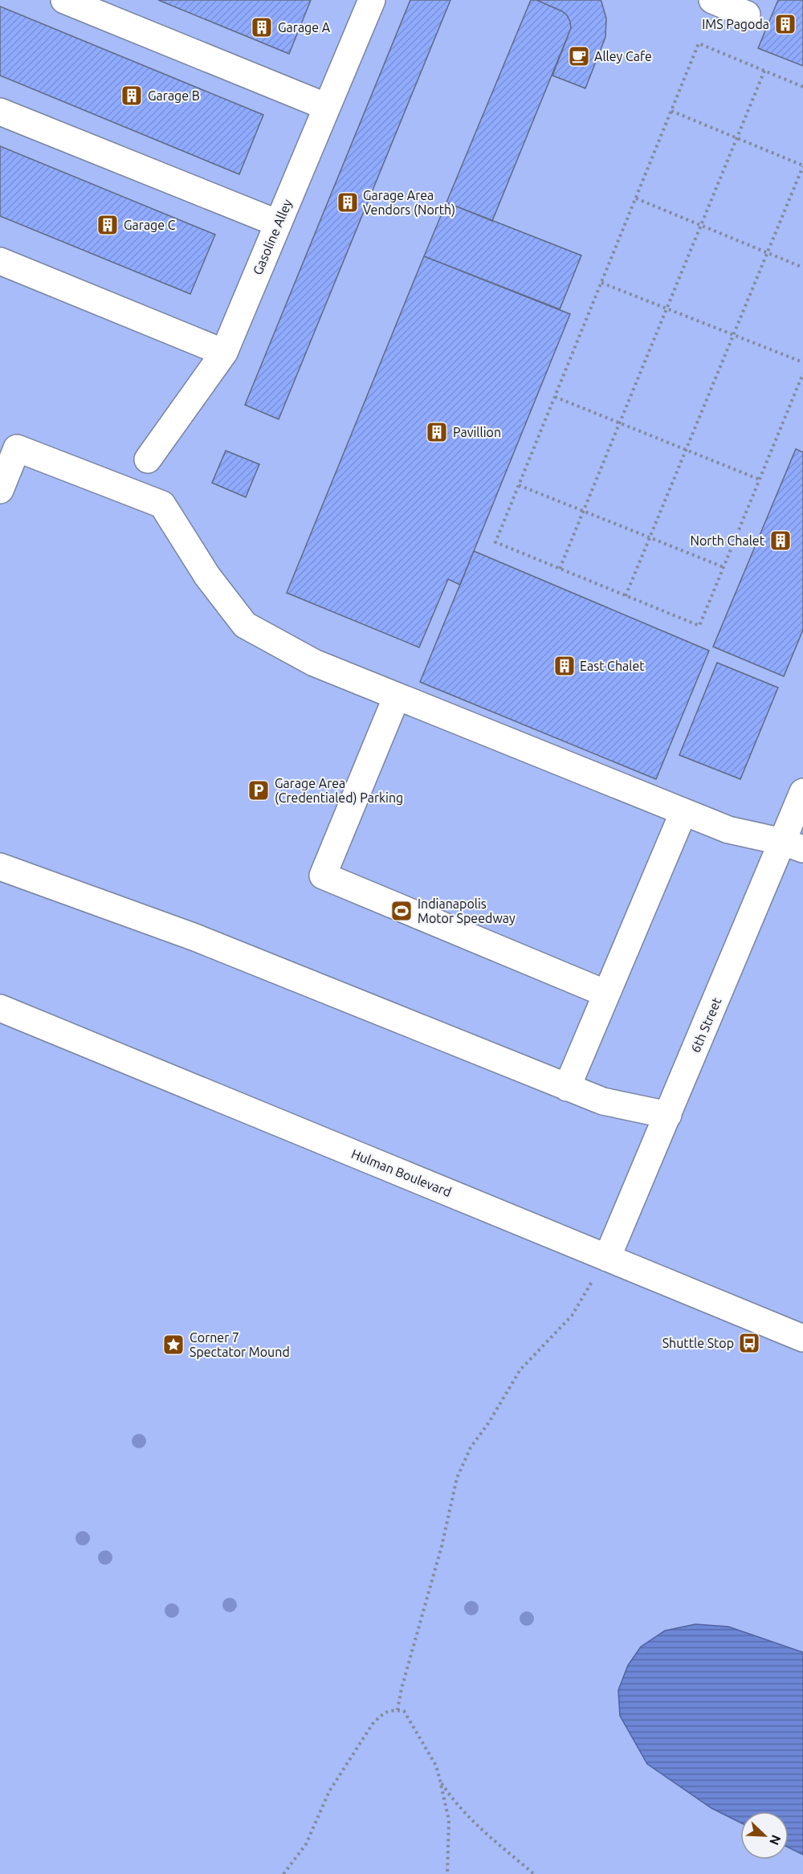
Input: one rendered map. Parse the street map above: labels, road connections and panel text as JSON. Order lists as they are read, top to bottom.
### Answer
{
  "streets": {
    "street": ["Gasoline Alley", "6th Street", "Hulman Boulevard"]
  },
  "crossings": [
    ["6th Street", "Hulman Boulevard"]
  ],
  "places": {
    "building": [
      "IMS Pagoda",
      "Garage A",
      "Garage B",
      "Garage Area Vendors (North)",
      "Garage C",
      "Pavillion",
      "North Chalet",
      "East Chalet"
    ],
    "cafe": ["Alley Cafe"],
    "parking": ["Garage Area (Credentialed) Parking"],
    "sports": ["Indianapolis Motor Speedway"],
    "bus stop": ["Shuttle Stop"],
    "place": ["Corner 7 Spectator Mound"]
  },
  "north": "bottom right"
}
